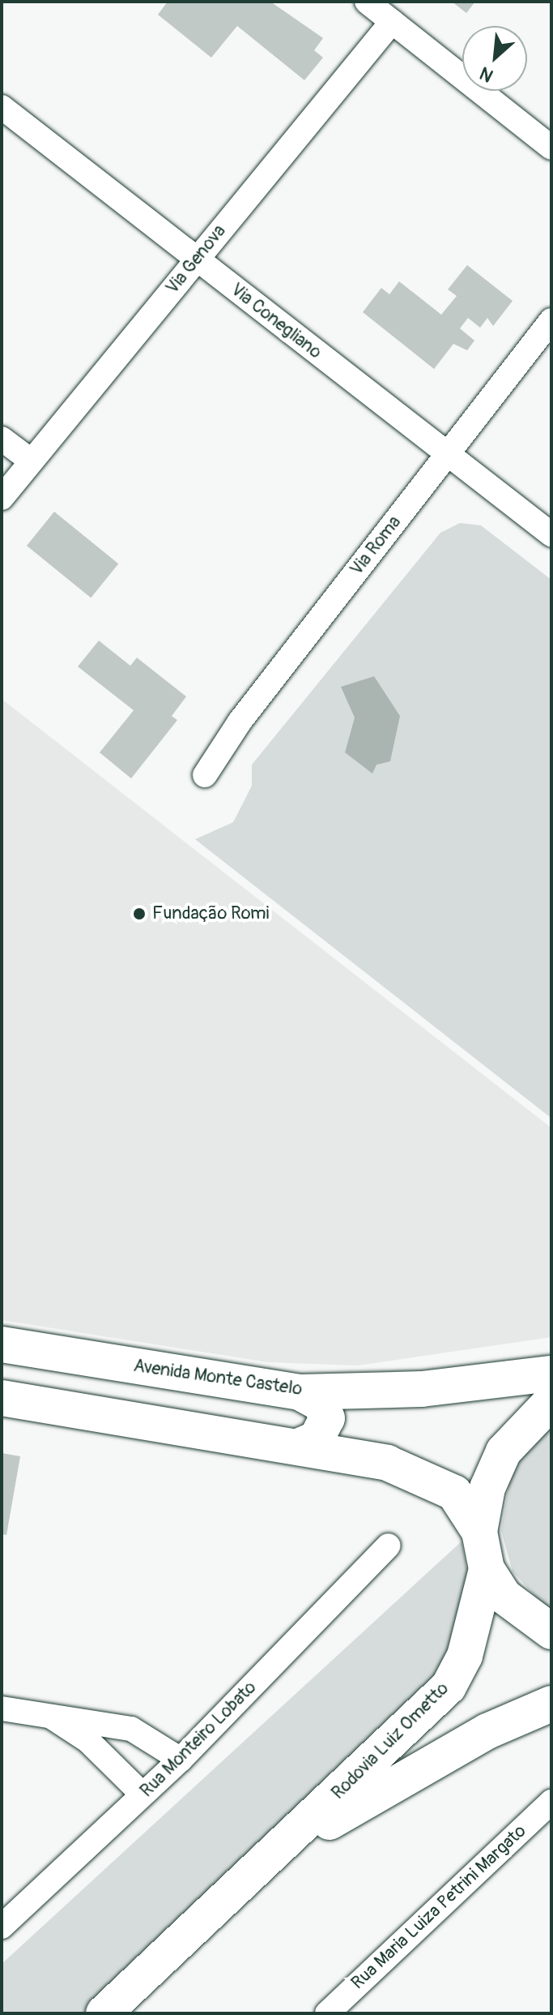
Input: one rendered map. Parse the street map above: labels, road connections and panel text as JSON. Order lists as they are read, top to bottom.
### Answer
{
  "streets": {
    "main road": ["Avenida Monte Castelo", "Rodovia Luiz Ometto"],
    "street": [
      "Via Genova",
      "Via Conegliano",
      "Via Roma",
      "Rua Monteiro Lobato",
      "Rua Maria Luiza Petrini Margato"
    ]
  },
  "crossings": [
    ["Via Genova", "Via Conegliano"],
    ["Via Conegliano", "Via Roma"]
  ],
  "places": ["Fundação Romi"],
  "north": "bottom left"
}
